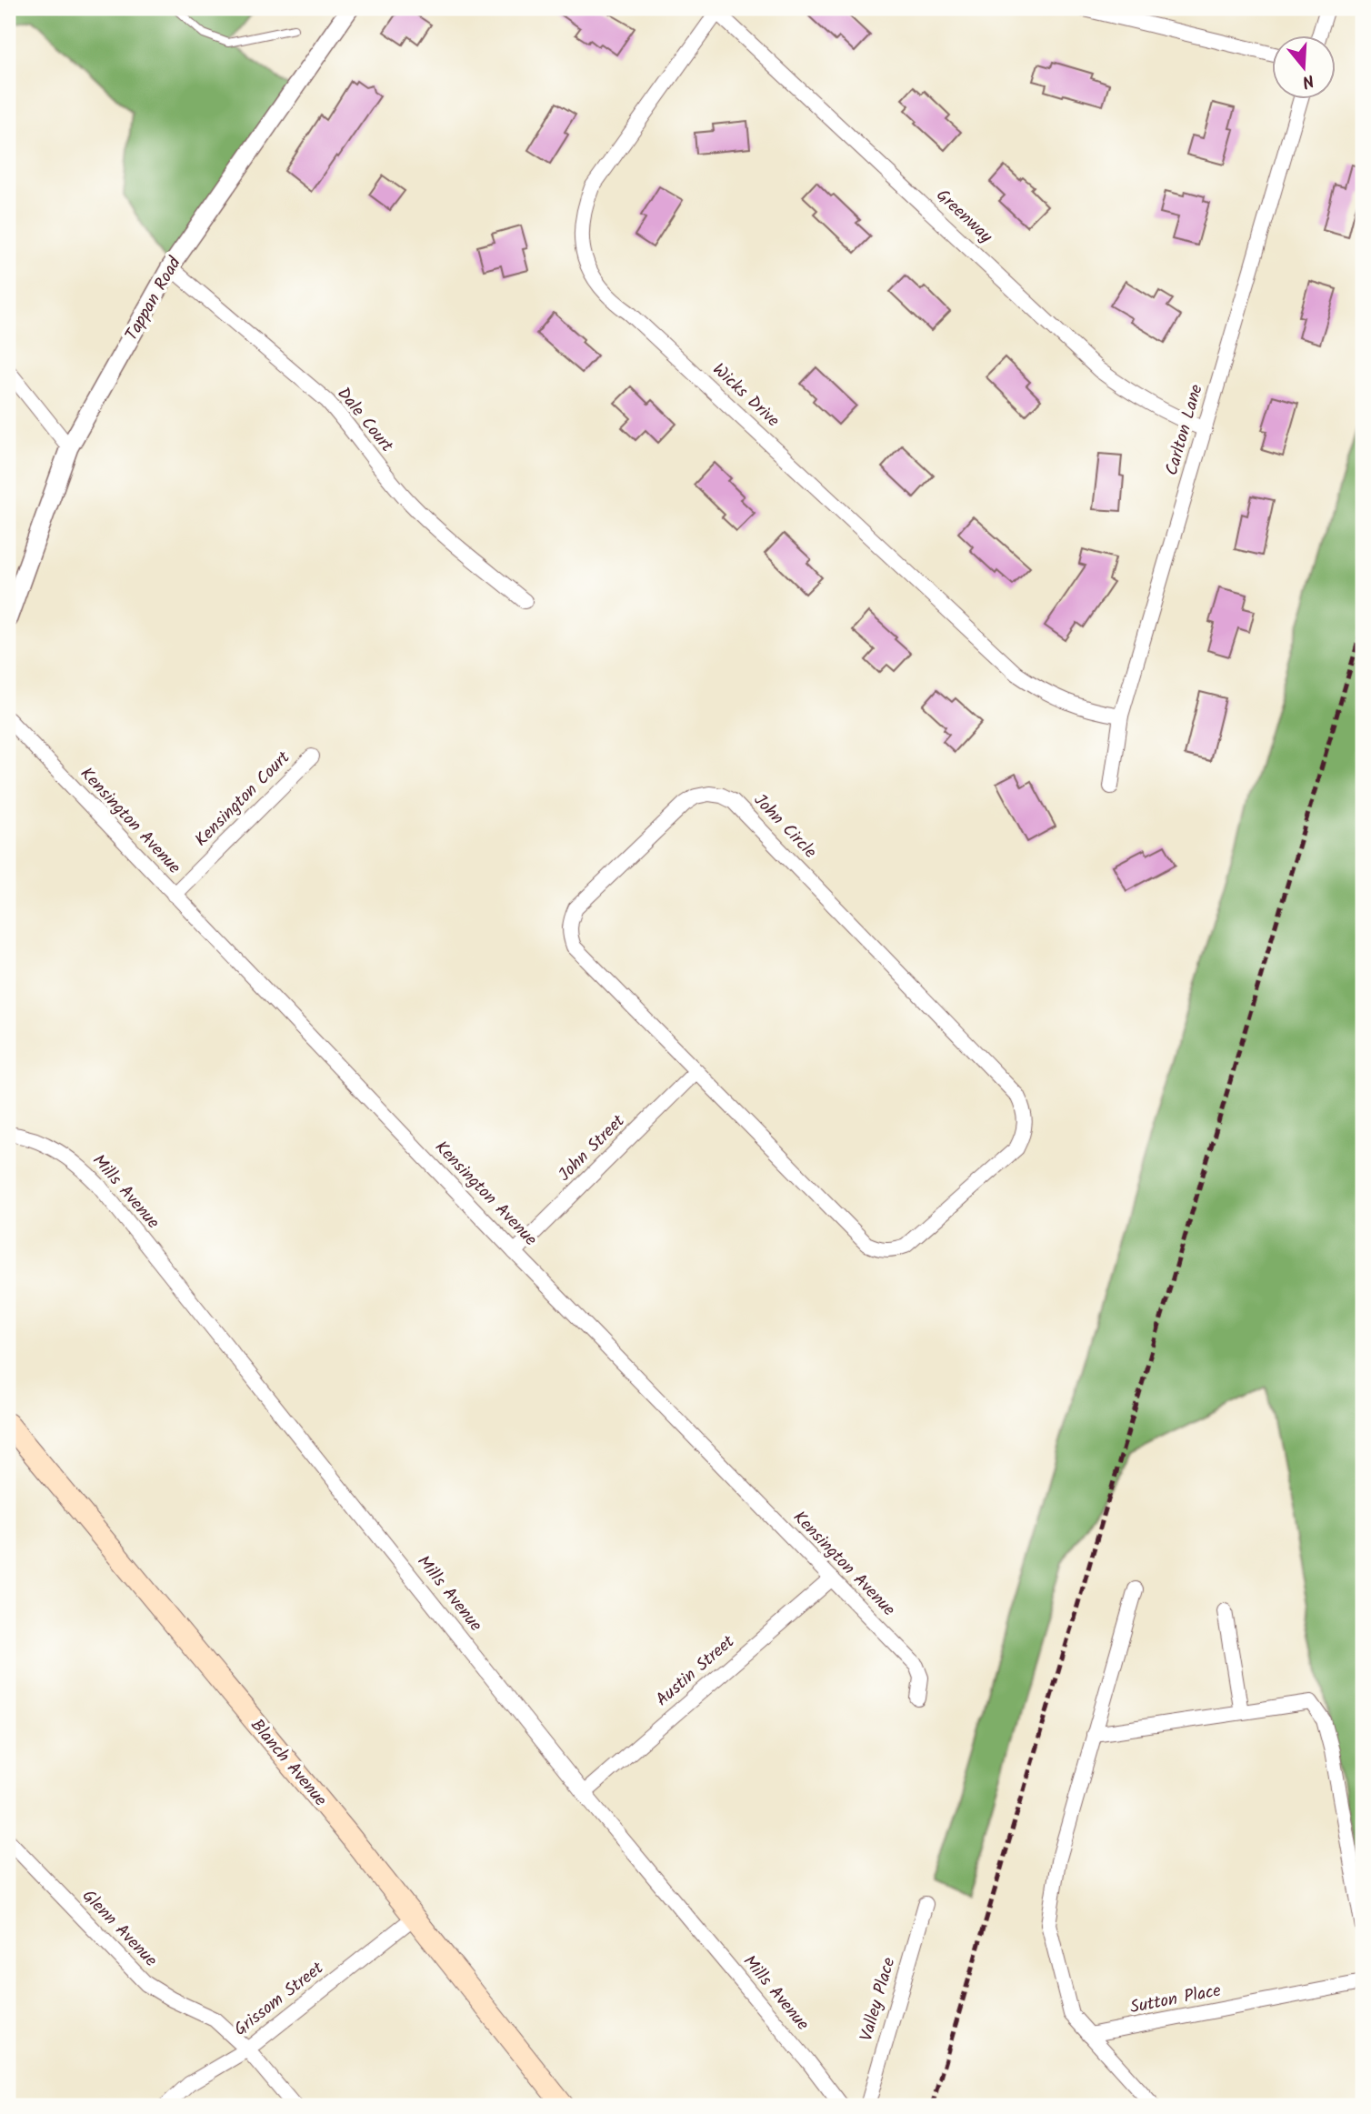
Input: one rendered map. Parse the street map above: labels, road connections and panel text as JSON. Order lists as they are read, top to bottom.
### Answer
{
  "streets": {
    "main road": ["Blanch Avenue"],
    "street": [
      "Greenway",
      "Tappan Road",
      "Wicks Drive",
      "Dale Court",
      "Carlton Lane",
      "Kensington Court",
      "Kensington Avenue",
      "John Circle",
      "John Street",
      "Mills Avenue",
      "Austin Street",
      "Glenn Avenue",
      "Grissom Street",
      "Valley Place",
      "Sutton Place"
    ]
  },
  "crossings": [
    ["Greenway", "Wicks Drive"],
    ["Greenway", "Carlton Lane"],
    ["Tappan Road", "Dale Court"],
    ["Wicks Drive", "Carlton Lane"],
    ["Kensington Court", "Kensington Avenue"],
    ["Kensington Avenue", "John Street"],
    ["Kensington Avenue", "Austin Street"],
    ["John Circle", "John Street"],
    ["Mills Avenue", "Austin Street"],
    ["Blanch Avenue", "Grissom Street"],
    ["Glenn Avenue", "Grissom Street"]
  ],
  "north": "bottom"
}
